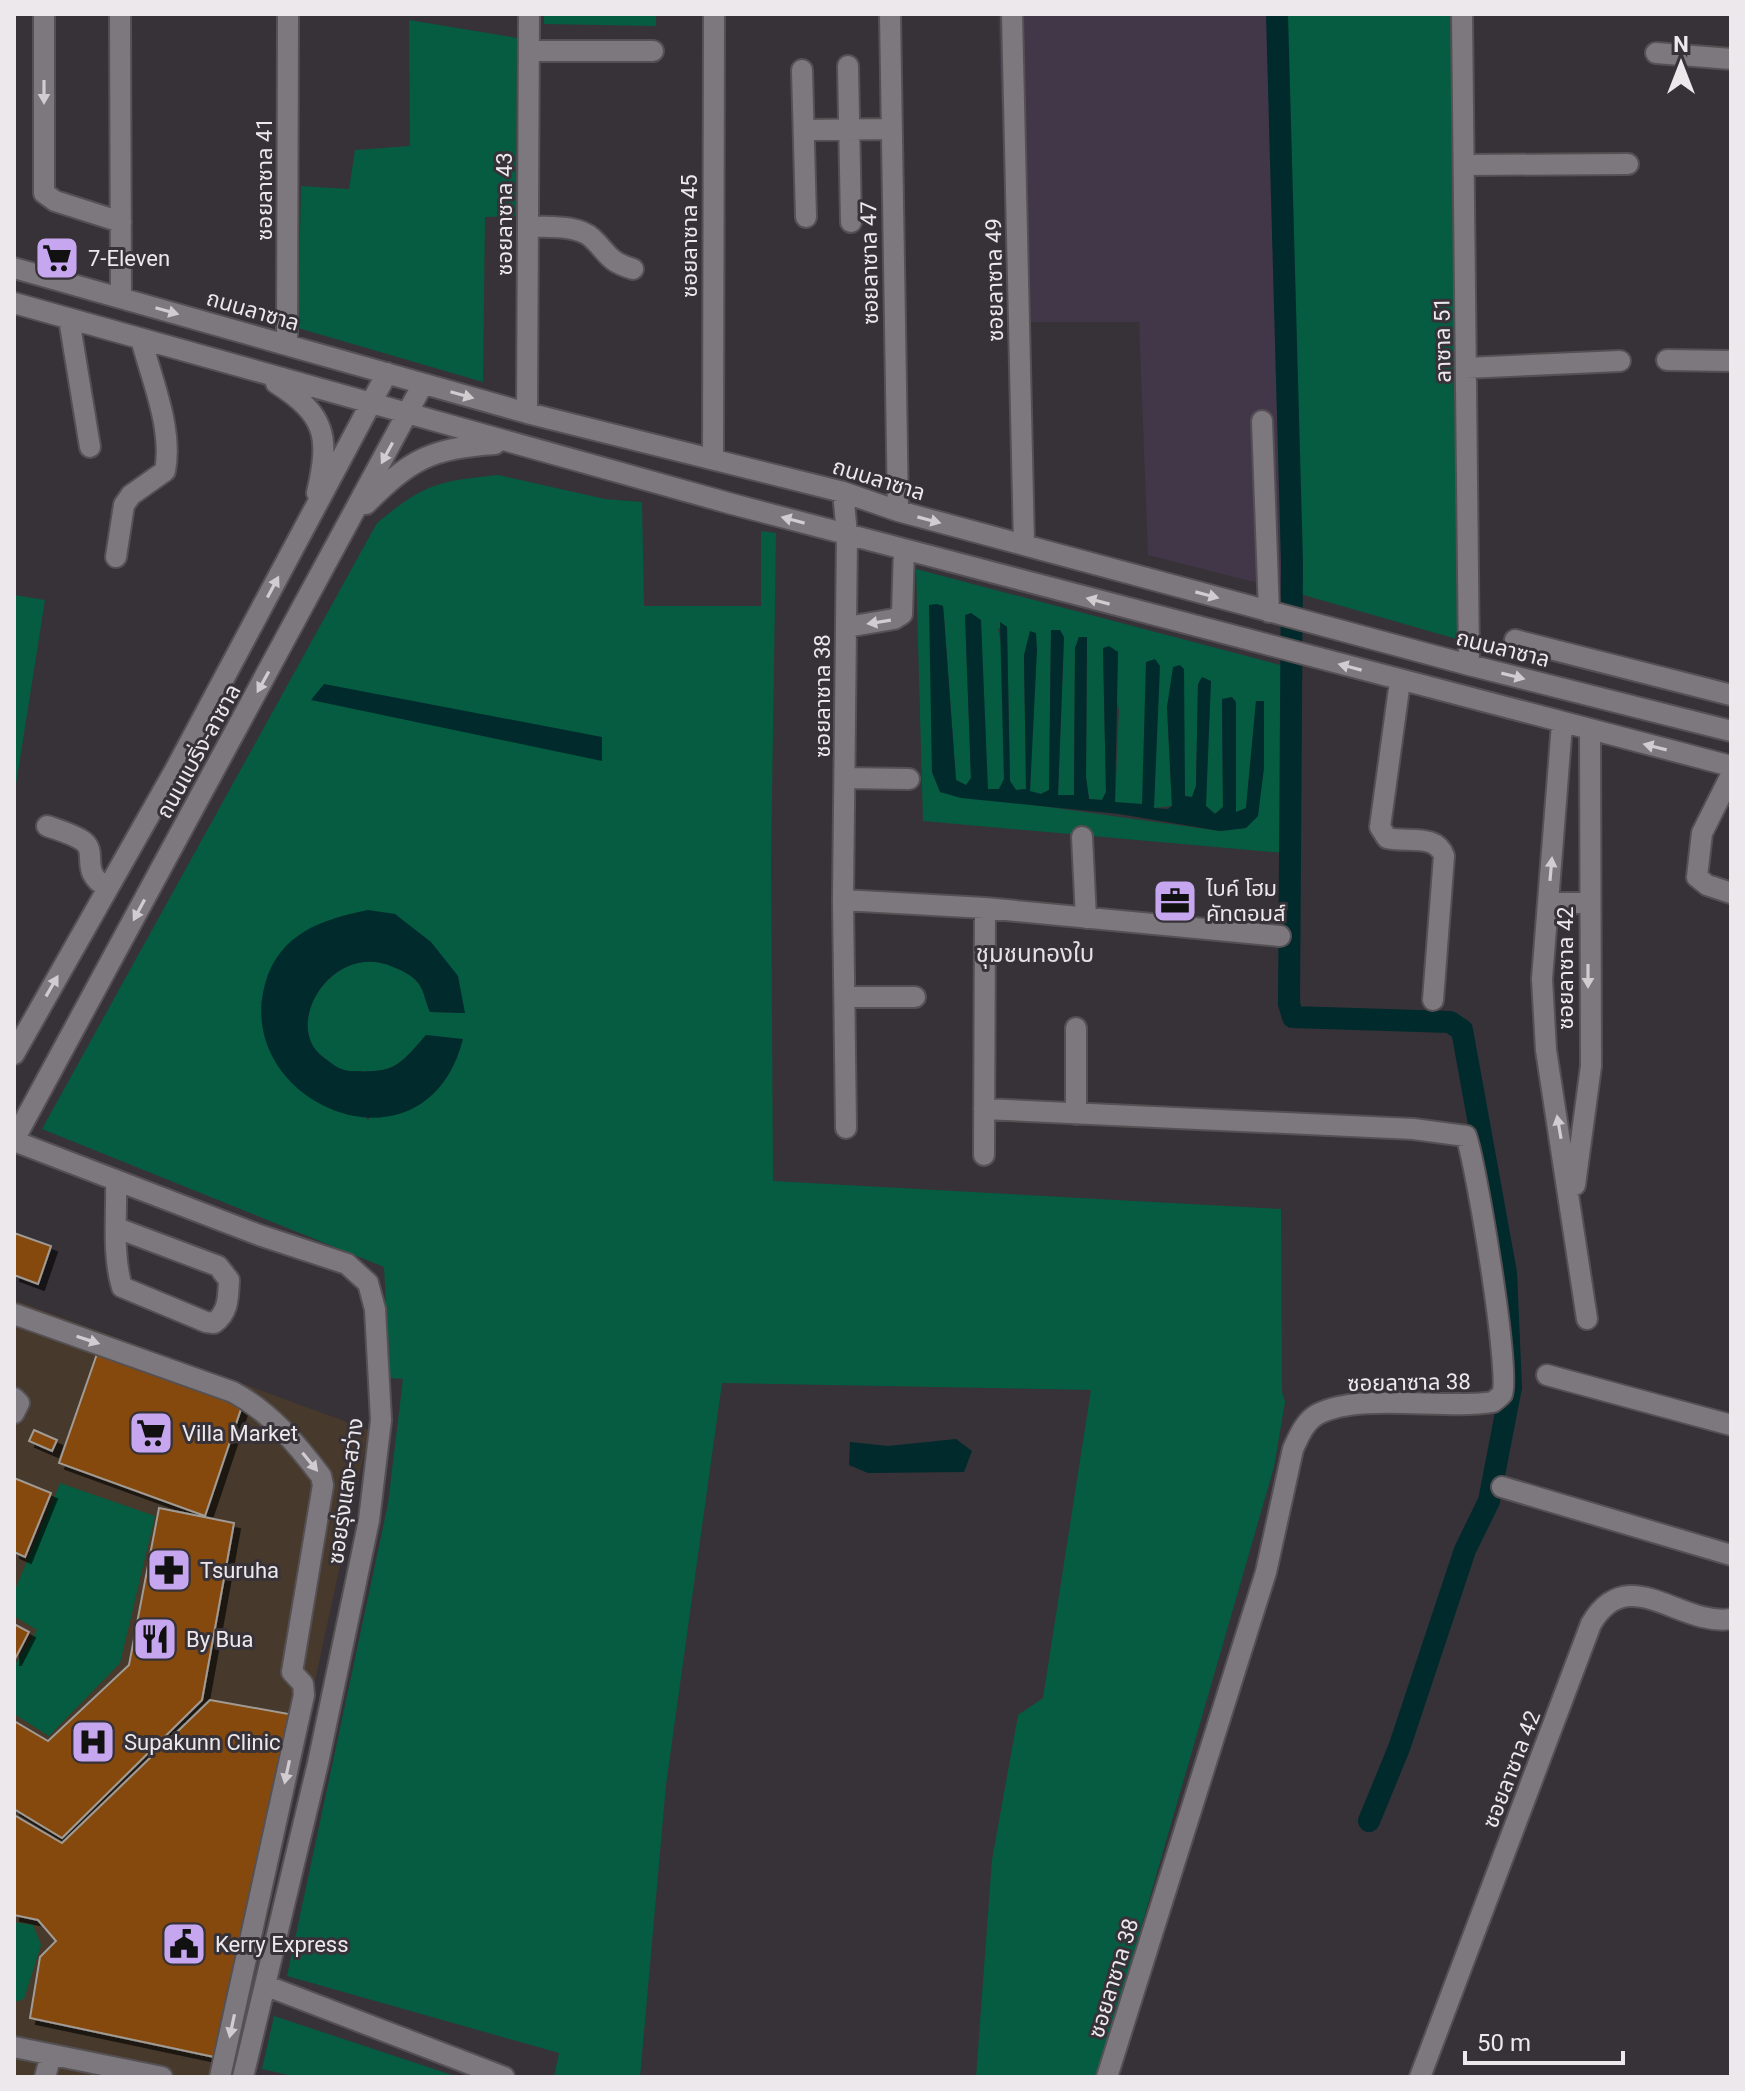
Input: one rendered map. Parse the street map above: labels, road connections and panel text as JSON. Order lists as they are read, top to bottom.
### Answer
{
  "streets": {
    "street": [
      "ซอยลาซาล 41",
      "ซอยลาซาล 43",
      "ซอยลาซาล 45",
      "ซอยลาซาล 47",
      "ซอยลาซาล 49",
      "ถนนลาซาล",
      "ลาซาล 51",
      "ซอยลาซาล 38",
      "ถนนแบริ่ง-ลาซาล",
      "ซอยลาซาล 42",
      "ซอยรุ่งแสง-สว่าง"
    ]
  },
  "crossings": [
    ["ซอยลาซาล 41", "ถนนลาซาล"],
    ["ซอยลาซาล 43", "ถนนลาซาล"],
    ["ซอยลาซาล 45", "ถนนลาซาล"],
    ["ซอยลาซาล 47", "ถนนลาซาล"],
    ["ซอยลาซาล 49", "ถนนลาซาล"],
    ["ถนนลาซาล", "ลาซาล 51"],
    ["ถนนลาซาล", "ซอยลาซาล 38"],
    ["ถนนลาซาล", "ถนนแบริ่ง-ลาซาล"],
    ["ถนนแบริ่ง-ลาซาล", "ซอยรุ่งแสง-สว่าง"]
  ],
  "districts": ["ชุมชนทองใบ"],
  "places": {
    "supermarket": ["7-Eleven", "Villa Market"],
    "office": ["ไบค์ โฮม คัทตอมส์"],
    "pharmacy": ["Tsuruha"],
    "restaurant": ["By Bua"],
    "hospital": ["Supakunn Clinic"],
    "public building": ["Kerry Express"]
  },
  "scale_bar": "50 m",
  "north": "top"
}
